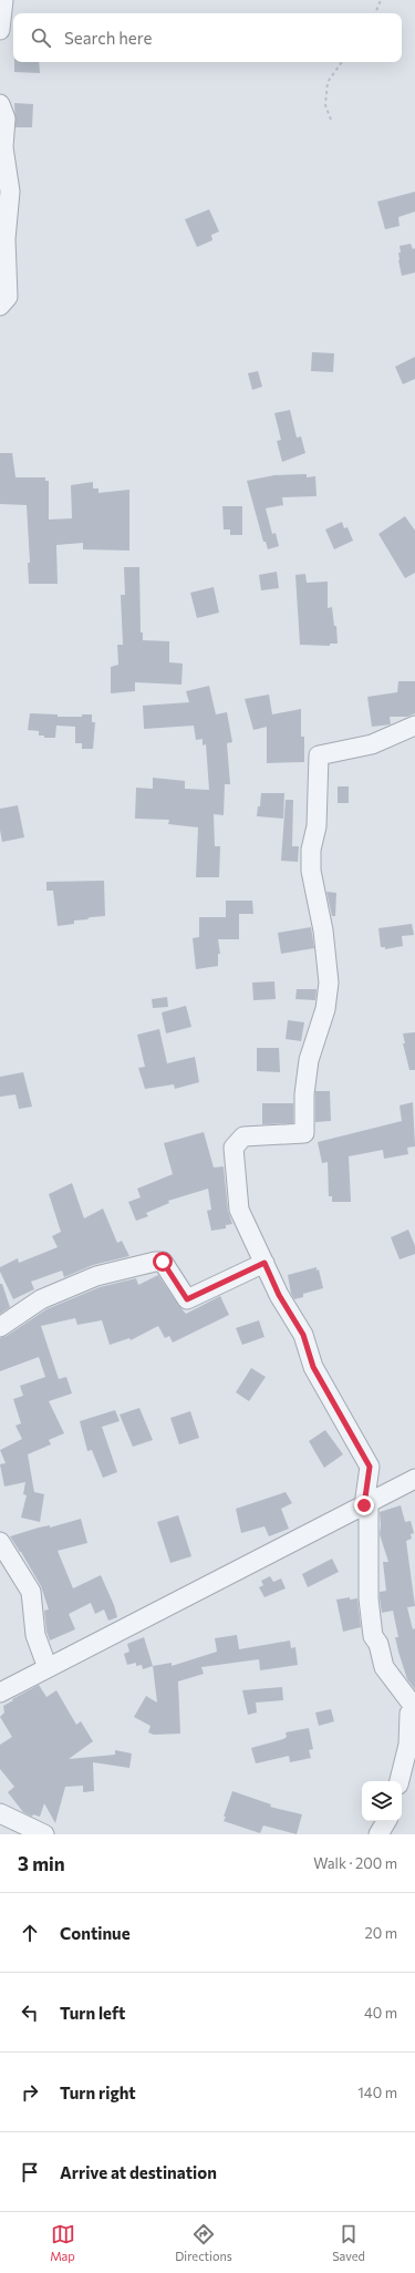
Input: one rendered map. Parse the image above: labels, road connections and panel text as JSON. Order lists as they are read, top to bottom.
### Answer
{
  "page": {
    "search": "Search here",
    "heading": ["3 min", "Walk · 200 m"],
    "list": [
      ["Continue", "20 m"],
      ["Turn left", "40 m"],
      ["Turn right", "140 m"],
      "Arrive at destination"
    ],
    "nav": ["Map", "Directions", "Saved"]
  }
}
